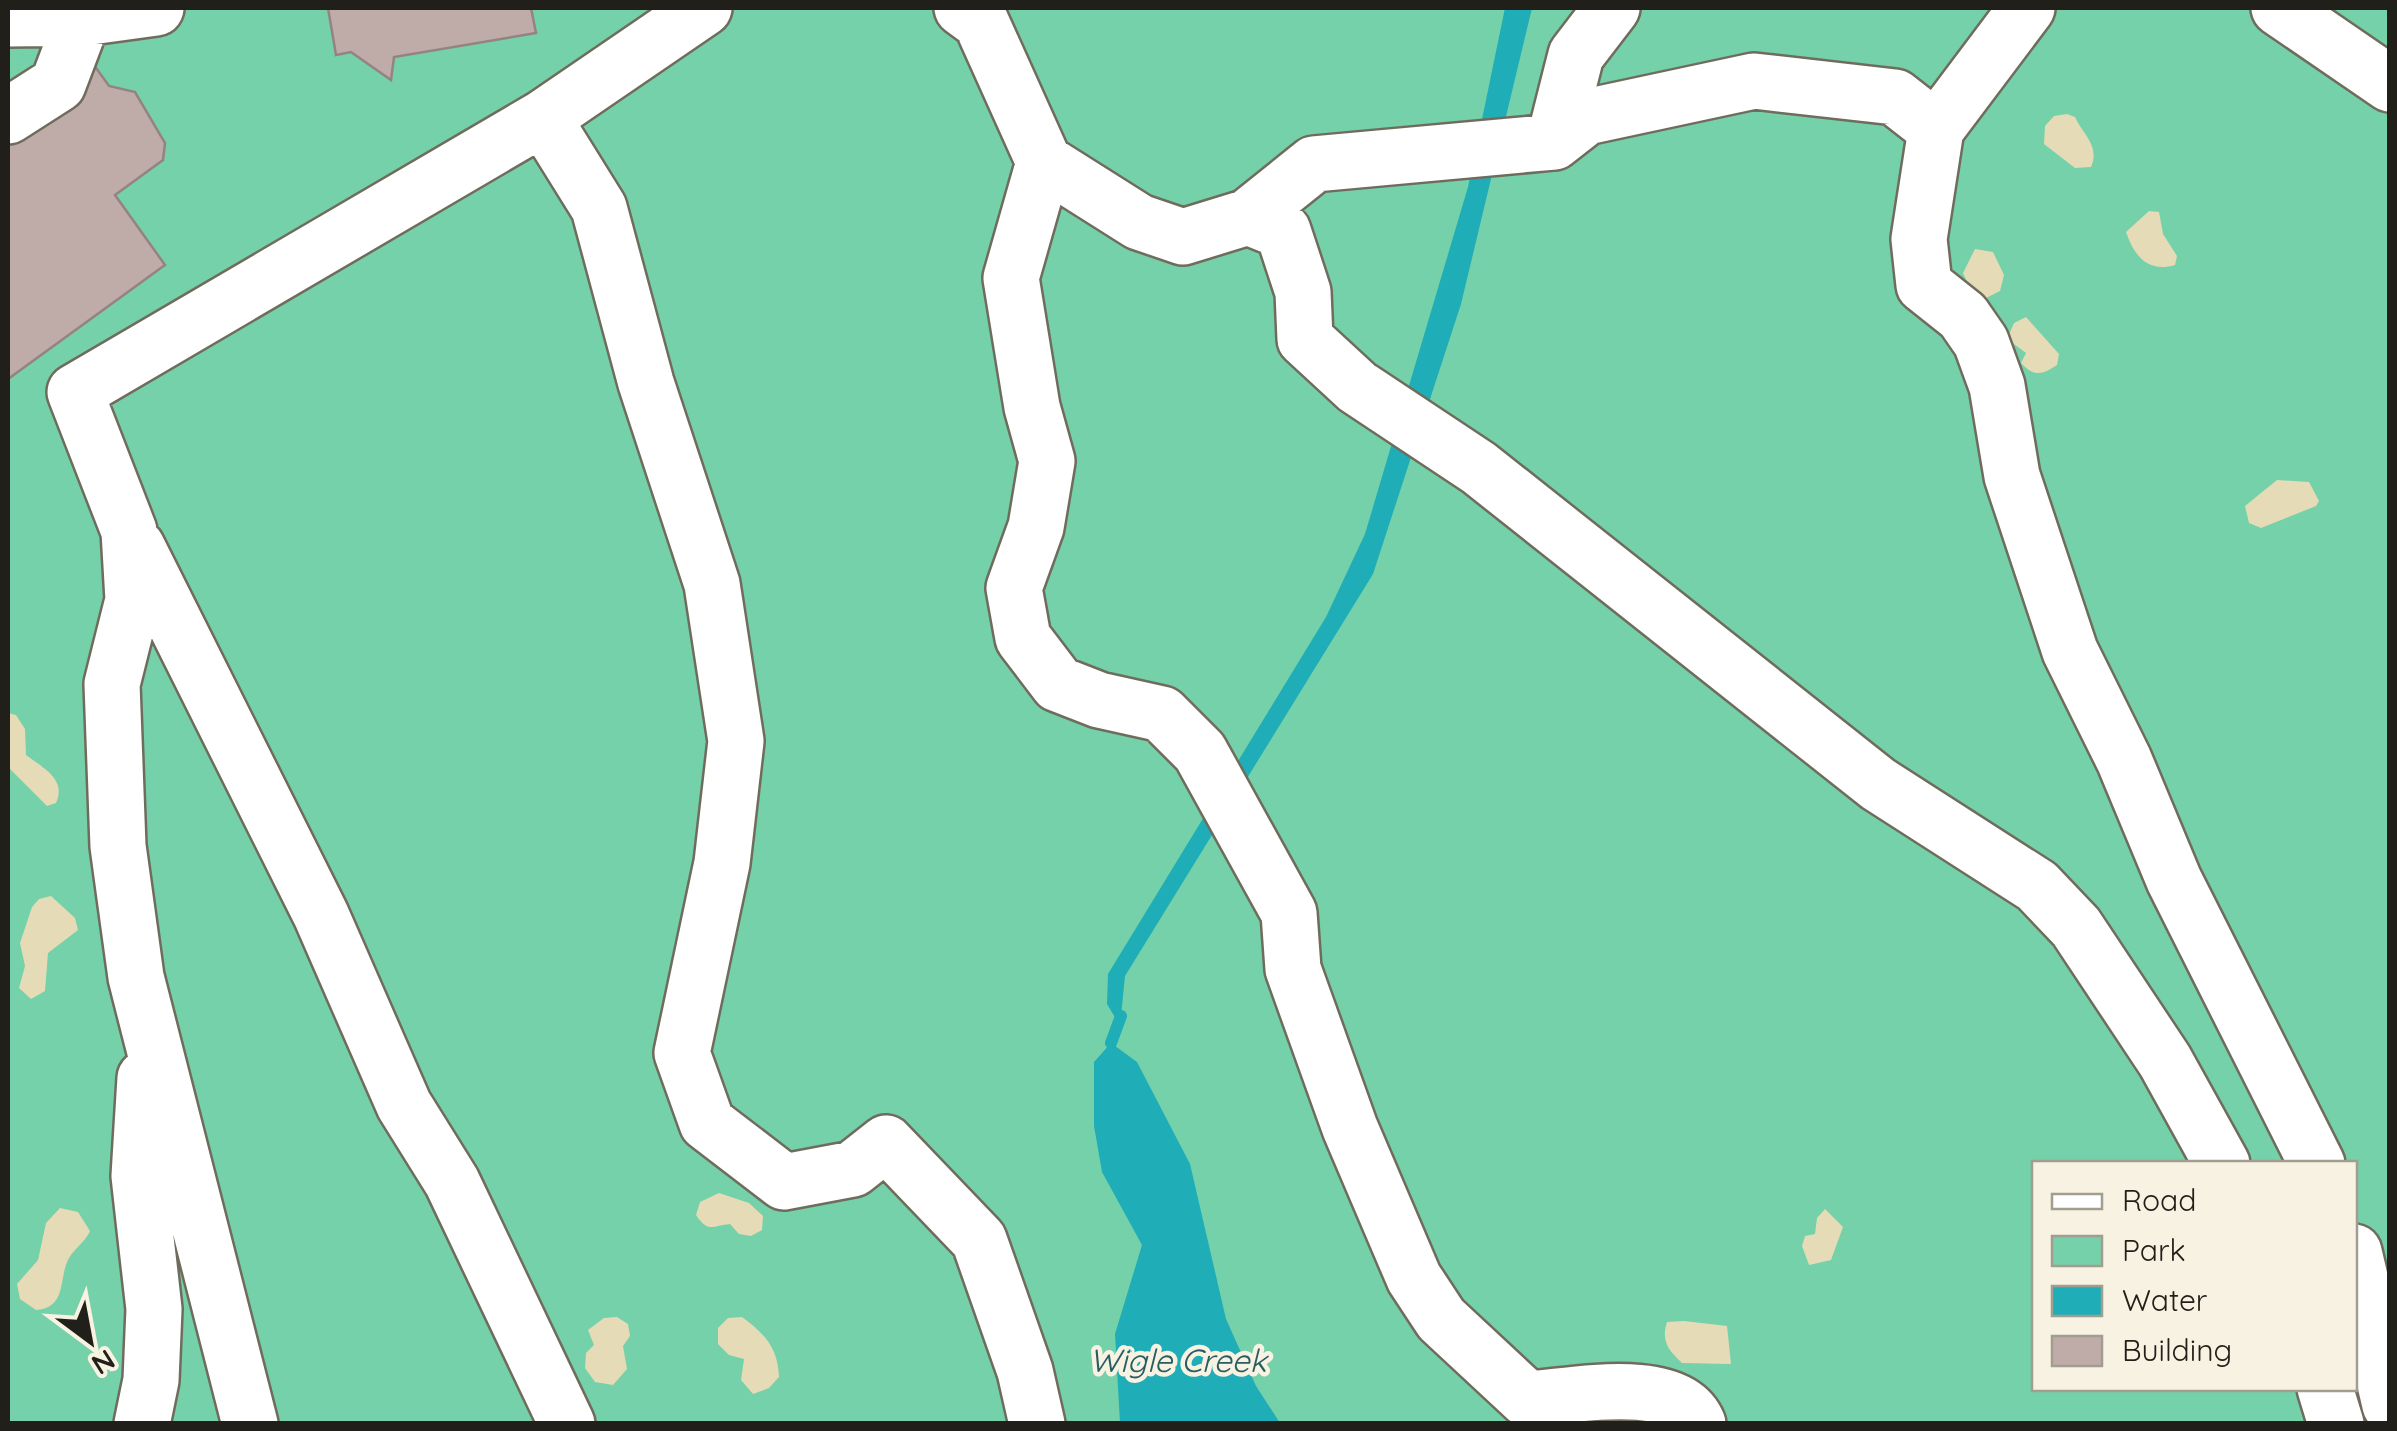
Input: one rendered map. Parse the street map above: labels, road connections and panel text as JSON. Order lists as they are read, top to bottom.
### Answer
{
  "water": ["Wigle Creek"],
  "legend": [
    "Road",
    "Park",
    "Water",
    "Building"
  ],
  "north": "bottom right"
}
